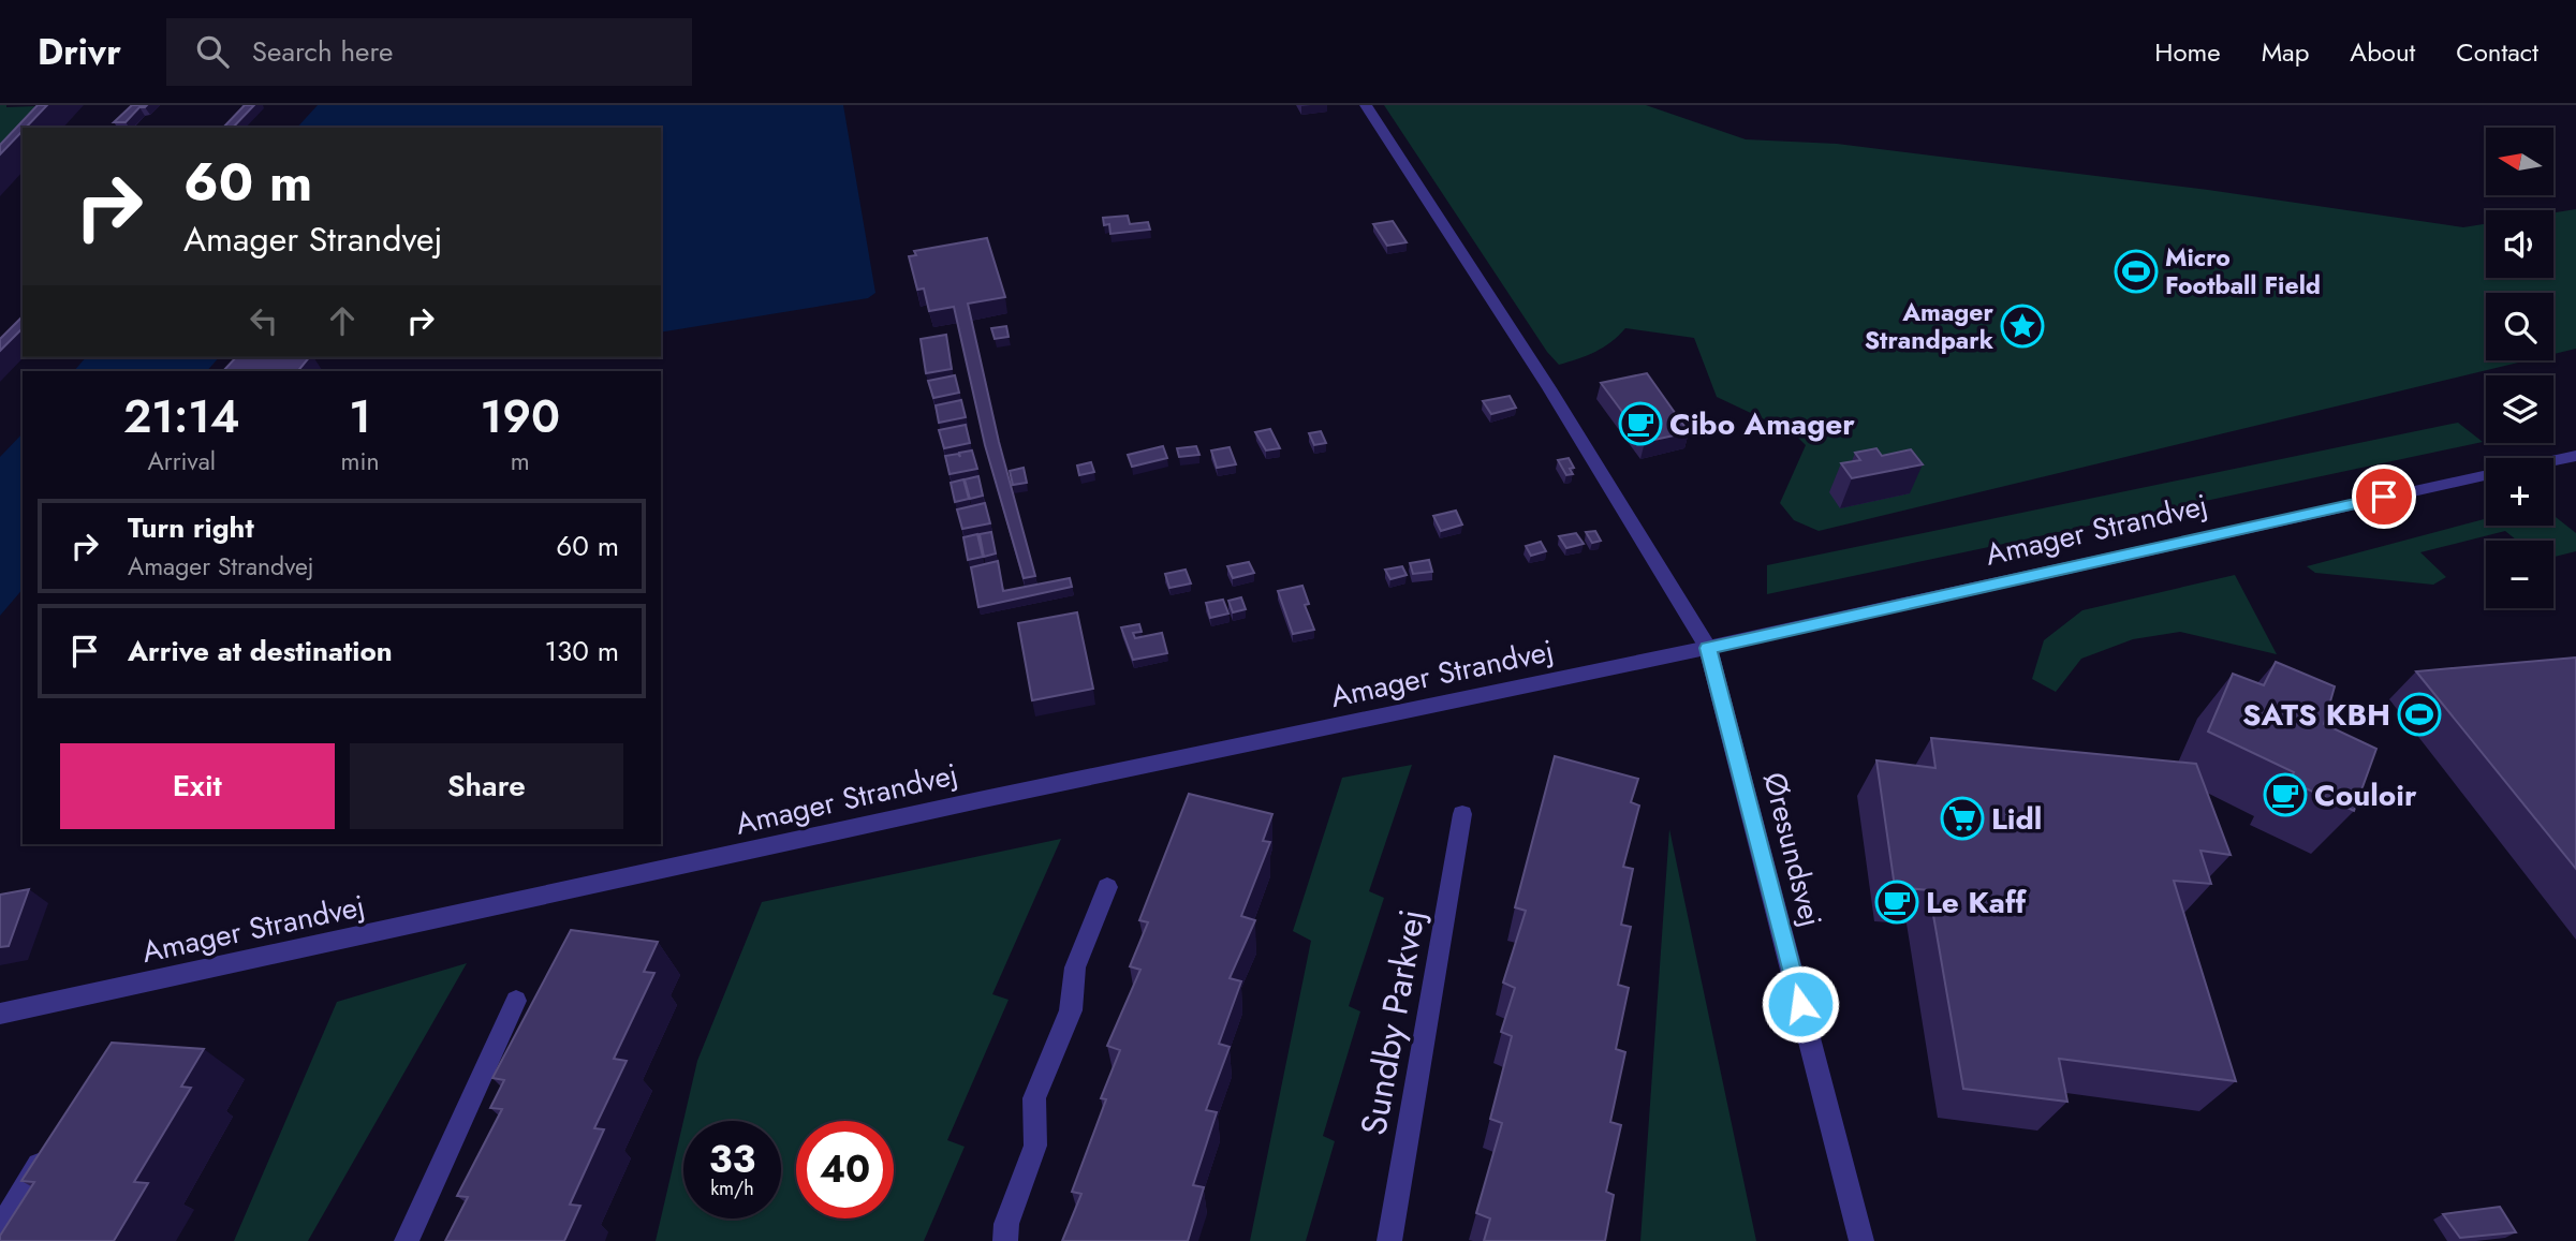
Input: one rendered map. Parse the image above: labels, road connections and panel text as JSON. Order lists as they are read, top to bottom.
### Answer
{
  "streets": {
    "street": ["Amager Strandvej", "Øresundsvej", "Sundby Parkvej"]
  },
  "crossings": [
    ["Amager Strandvej", "Øresundsvej"]
  ],
  "places": {
    "sports": ["Micro Football Field", "SATS KBH"],
    "place": ["Amager Strandpark"],
    "cafe": ["Cibo Amager", "Couloir", "Le Kaff"],
    "supermarket": ["Lidl"]
  },
  "north": "left",
  "page": {
    "header": "Drivr",
    "search": "Search here",
    "nav": [
      "Home",
      "Map",
      "About",
      "Contact"
    ],
    "map_buttons": ["+", "−"],
    "turn": ["60 m", "Amager Strandvej"],
    "eta": [
      "21:14",
      "Arrival",
      "1",
      "min",
      "190",
      "m"
    ],
    "list": [
      {
        "name": "Turn right",
        "note": "Amager Strandvej",
        "value": "60 m"
      },
      {
        "name": "Arrive at destination",
        "value": "130 m"
      }
    ],
    "buttons": ["Exit", "Share"],
    "speed": "33 km/h",
    "limit": "40"
  }
}
